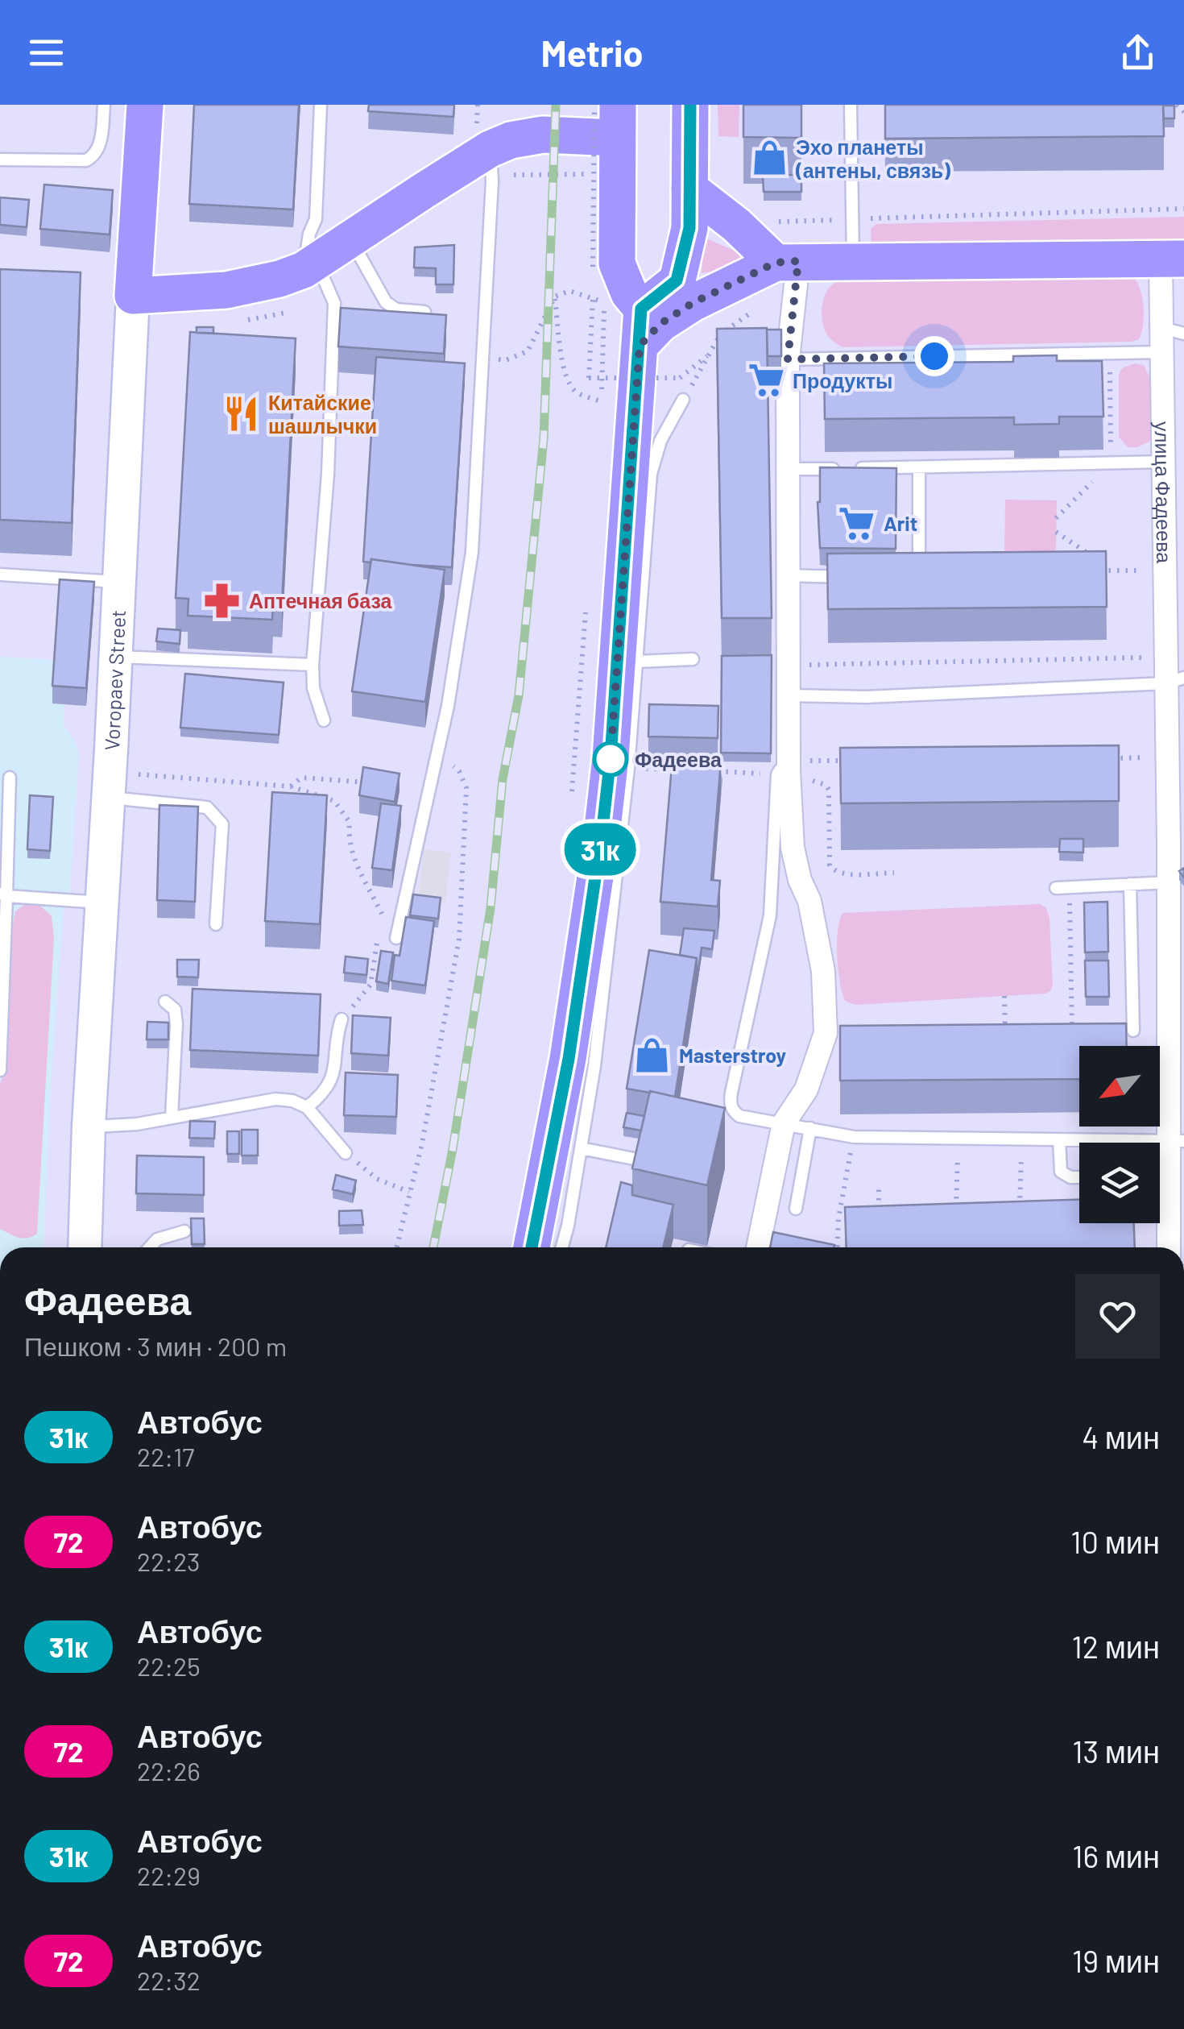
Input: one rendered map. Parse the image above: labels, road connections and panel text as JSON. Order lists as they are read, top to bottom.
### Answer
{
  "streets": {
    "main road": ["Voropaev Street"],
    "street": ["улица Фадеева"]
  },
  "places": {
    "shop": ["Эхо планеты (антены, связь)", "Masterstroy"],
    "supermarket": ["Продукты", "Arit"],
    "restaurant": ["Китайские шашлычки"],
    "pharmacy": ["Аптечная база"],
    "other": ["Фадеева"]
  },
  "lines": ["bus line 31к"],
  "north": "bottom left",
  "page": {
    "header": "Metrio",
    "on_map": "31к",
    "heading": ["Фадеева", "Пешком · 3 мин · 200 m"],
    "list": [
      {
        "mark": "31к",
        "name": "Автобус",
        "note": "22:17",
        "value": "4 мин"
      },
      {
        "mark": "72",
        "name": "Автобус",
        "note": "22:23",
        "value": "10 мин"
      },
      {
        "mark": "31к",
        "name": "Автобус",
        "note": "22:25",
        "value": "12 мин"
      },
      {
        "mark": "72",
        "name": "Автобус",
        "note": "22:26",
        "value": "13 мин"
      },
      {
        "mark": "31к",
        "name": "Автобус",
        "note": "22:29",
        "value": "16 мин"
      },
      {
        "mark": "72",
        "name": "Автобус",
        "note": "22:32",
        "value": "19 мин"
      }
    ]
  }
}
